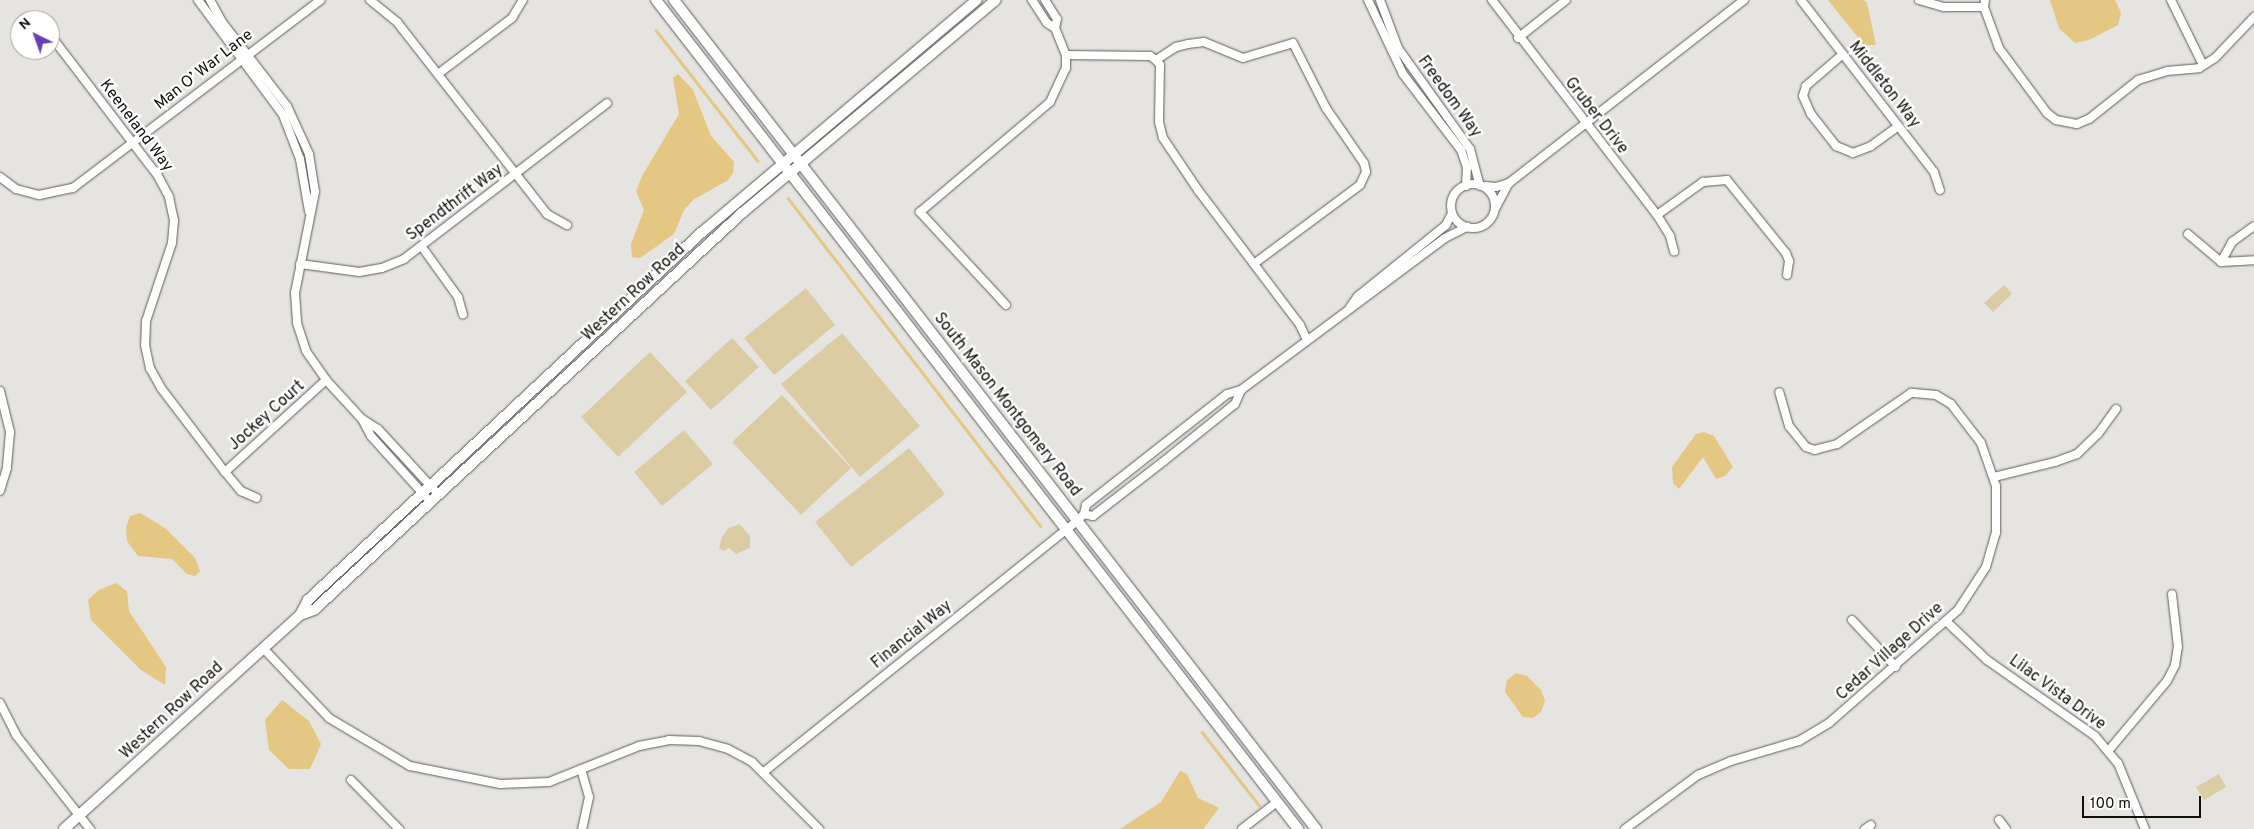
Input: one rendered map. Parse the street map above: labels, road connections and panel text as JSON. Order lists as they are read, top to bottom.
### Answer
{
  "streets": {
    "street": [
      "Man O’ War Lane",
      "Middleton Way",
      "Freedom Way",
      "Gruber Drive",
      "Keeneland Way",
      "Spendthrift Way",
      "Western Row Road",
      "South Mason Montgomery Road",
      "Jockey Court",
      "Financial Way",
      "Cedar Village Drive",
      "Lilac Vista Drive"
    ]
  },
  "crossings": [
    ["Man O’ War Lane", "Keeneland Way"],
    ["Keeneland Way", "Jockey Court"],
    ["Western Row Road", "South Mason Montgomery Road"],
    ["South Mason Montgomery Road", "Financial Way"],
    ["Cedar Village Drive", "Lilac Vista Drive"]
  ],
  "scale_bar": "100 m",
  "north": "top left"
}
